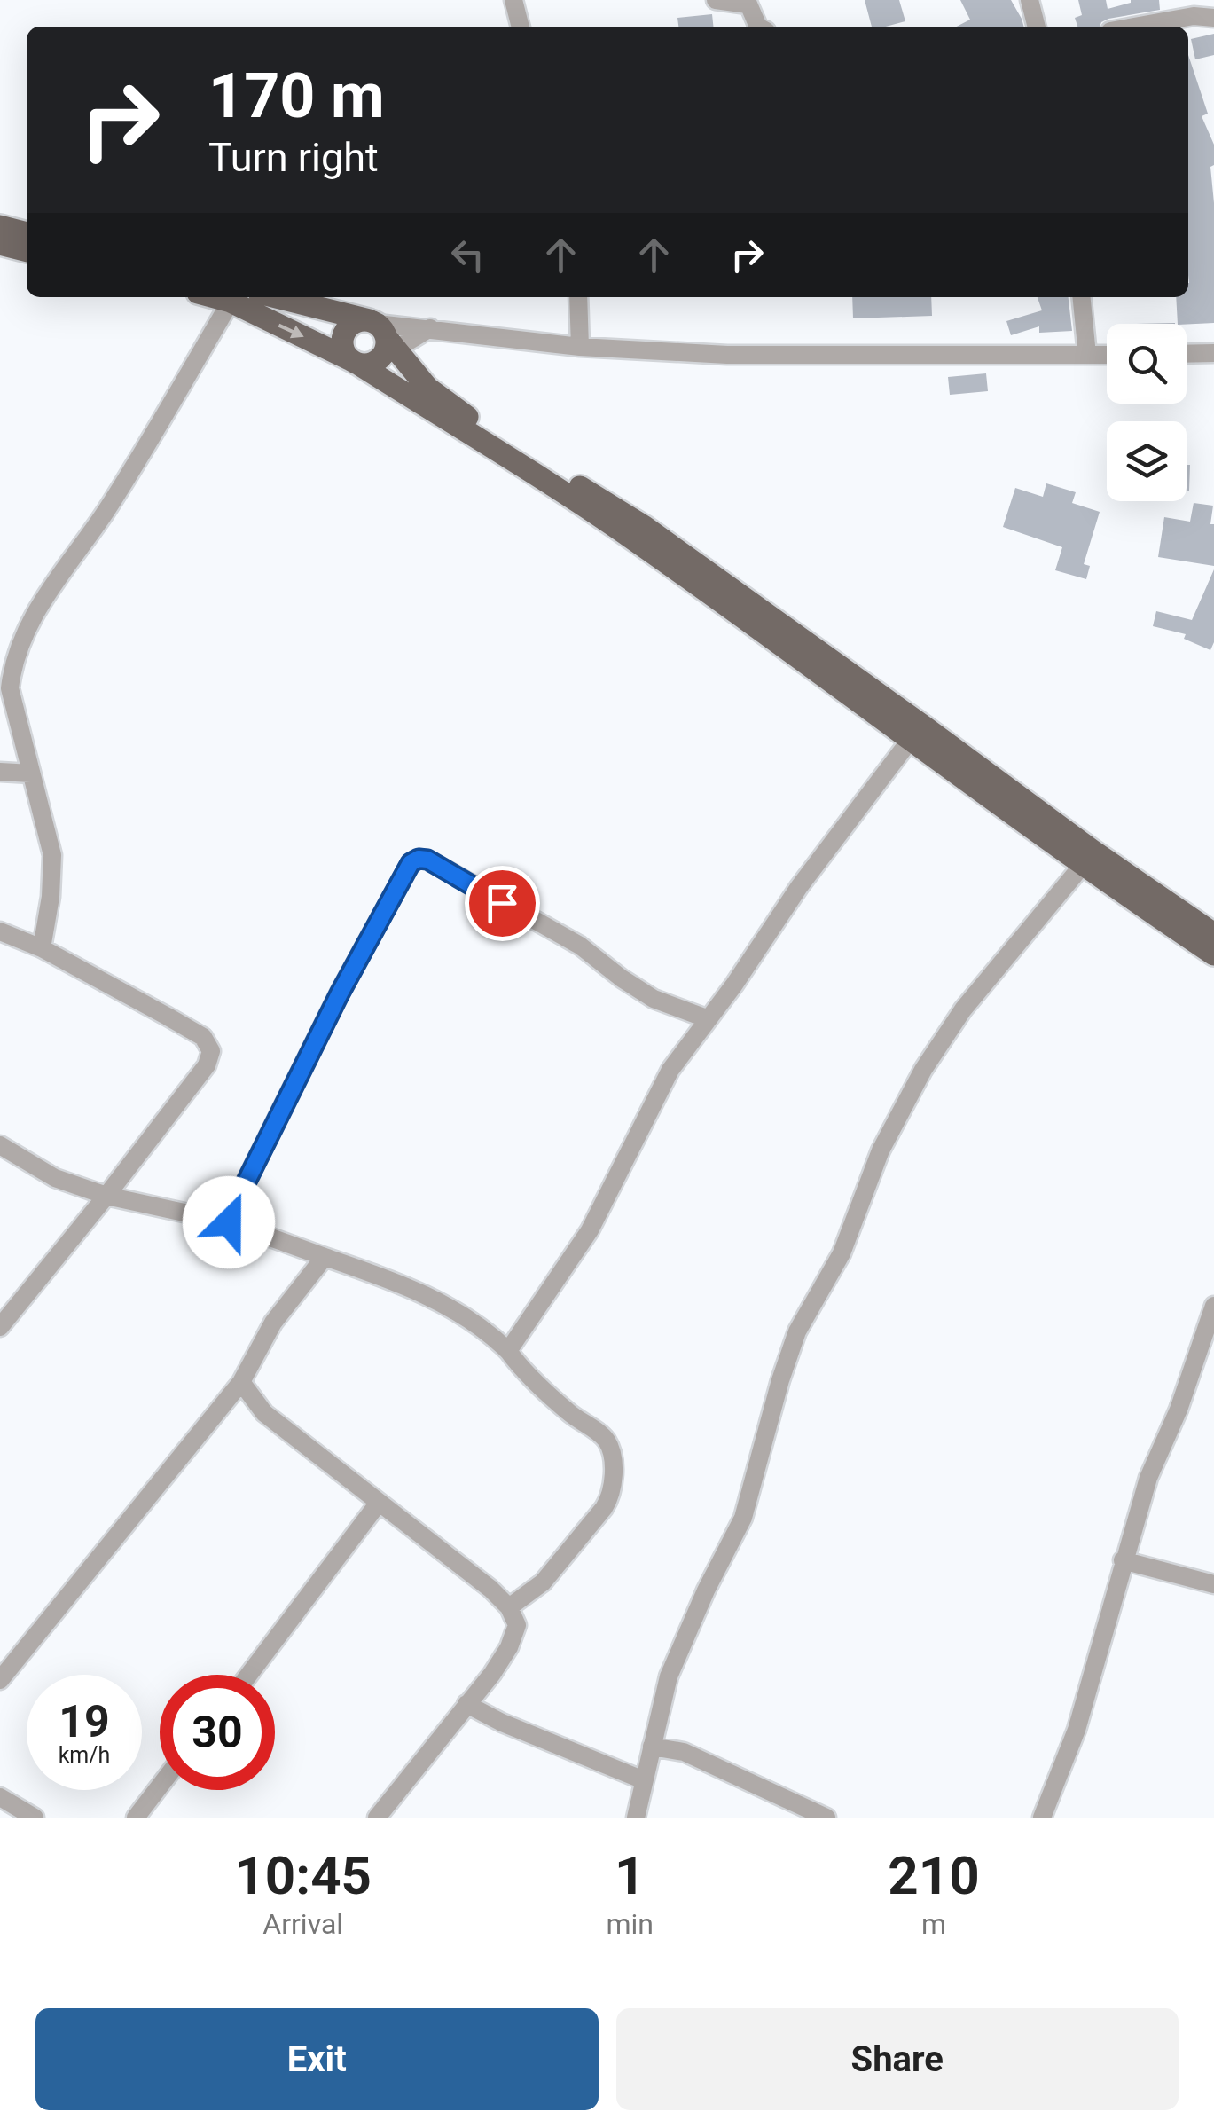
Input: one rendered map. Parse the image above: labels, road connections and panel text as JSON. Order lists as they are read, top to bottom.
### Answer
{
  "page": {
    "turn": ["170 m", "Turn right"],
    "speed": "19 km/h",
    "limit": "30",
    "eta": [
      "10:45",
      "Arrival",
      "1",
      "min",
      "210",
      "m"
    ],
    "buttons": ["Exit", "Share"]
  }
}
